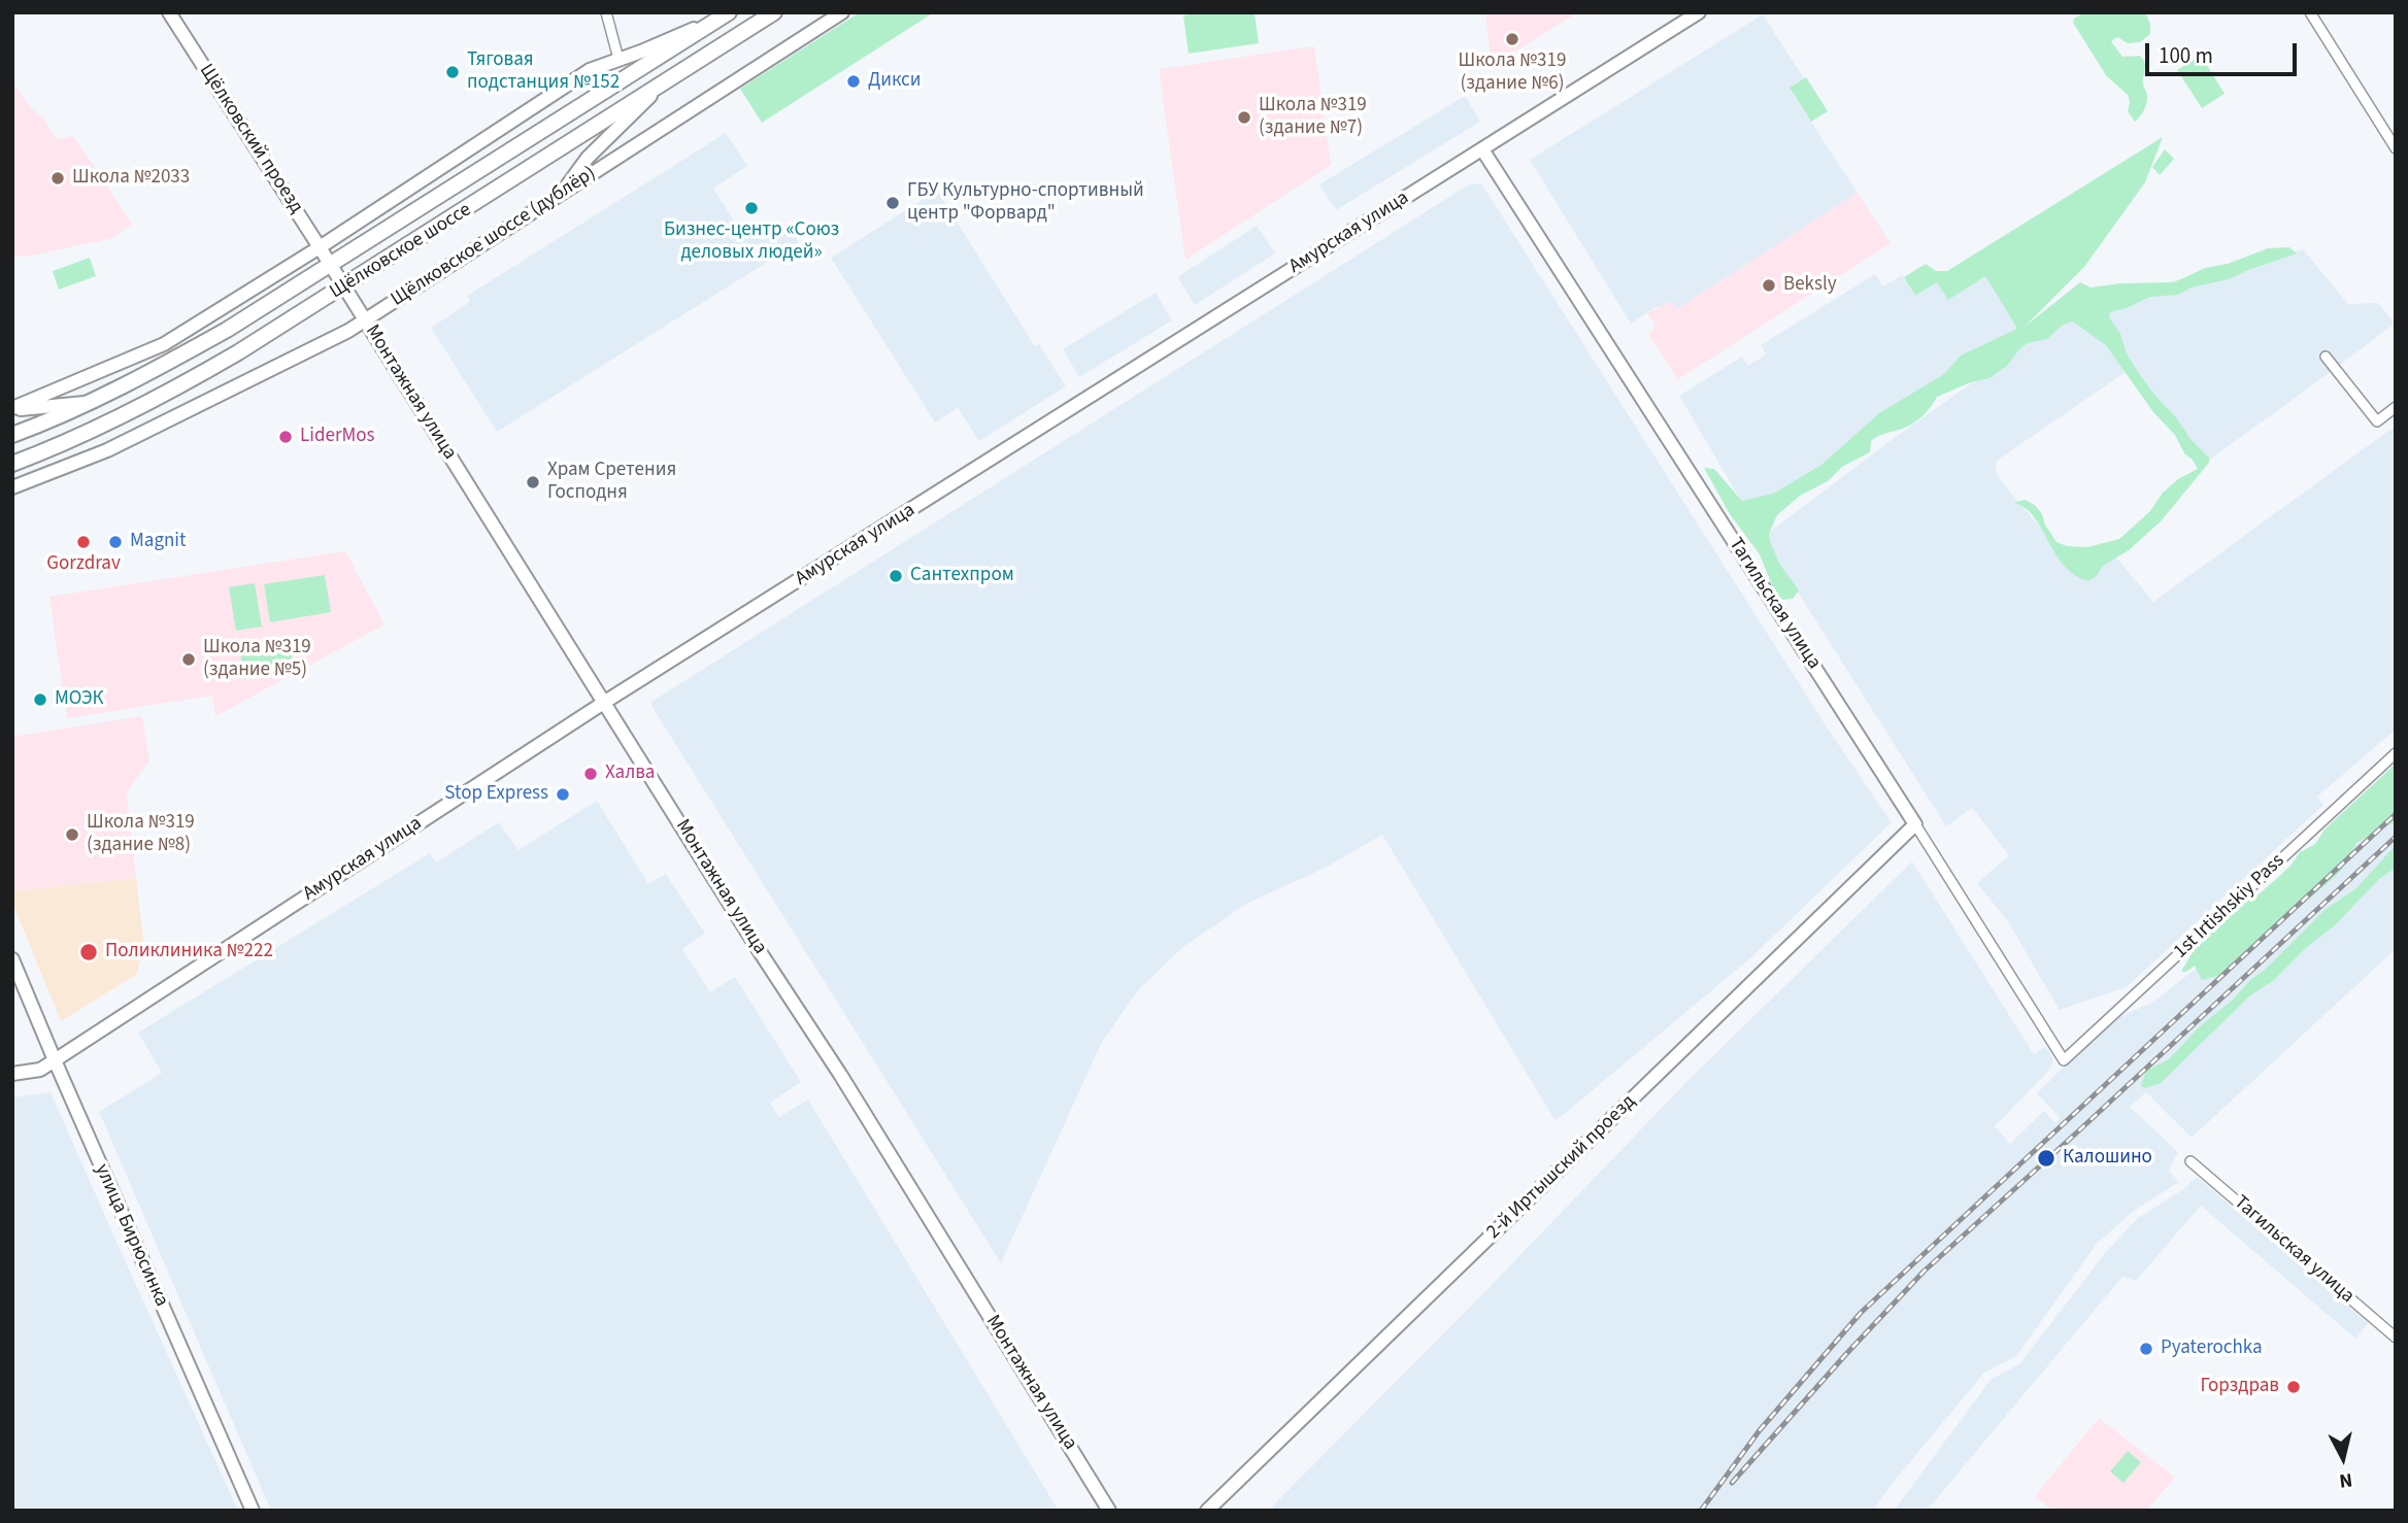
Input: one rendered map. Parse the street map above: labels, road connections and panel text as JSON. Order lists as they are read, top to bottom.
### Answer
{
  "streets": {
    "main road": ["Щёлковское шоссе"],
    "street": [
      "Щёлковский проезд",
      "Амурская улица",
      "Щёлковское шоссе (дублёр)",
      "Монтажная улица",
      "Тагильская улица",
      "1st Irtishskiy Pass",
      "2-й Иртышский проезд",
      "улица Бирюсинка"
    ]
  },
  "crossings": [
    ["Щёлковский проезд", "Щёлковское шоссе"],
    ["Щёлковский проезд", "Монтажная улица"],
    ["Амурская улица", "Монтажная улица"],
    ["Амурская улица", "Тагильская улица"],
    ["Амурская улица", "улица Бирюсинка"],
    ["Щёлковское шоссе (дублёр)", "Монтажная улица"],
    ["Щёлковское шоссе", "Монтажная улица"],
    ["Тагильская улица", "1st Irtishskiy Pass"],
    ["Тагильская улица", "2-й Иртышский проезд"]
  ],
  "places": [
    "Школа №319 (здание №6)",
    "Тяговая подстанция №152",
    "Дикси",
    "Школа №319 (здание №7)",
    "Школа №2033",
    "ГБУ Культурно-спортивный центр \"Форвард\"",
    "Бизнес-центр «Союз деловых людей»",
    "Beksly",
    "LiderMos",
    "Храм Сретения Господня",
    "Gorzdrav",
    "Magnit",
    "Сантехпром",
    "Школа №319 (здание №5)",
    "МОЭК",
    "Халва",
    "Stop Express",
    "Школа №319 (здание №8)",
    "Поликлиника №222",
    "Калошино",
    "Pyaterochka",
    "Горздрав"
  ],
  "scale_bar": "100 m",
  "north": "bottom"
}
